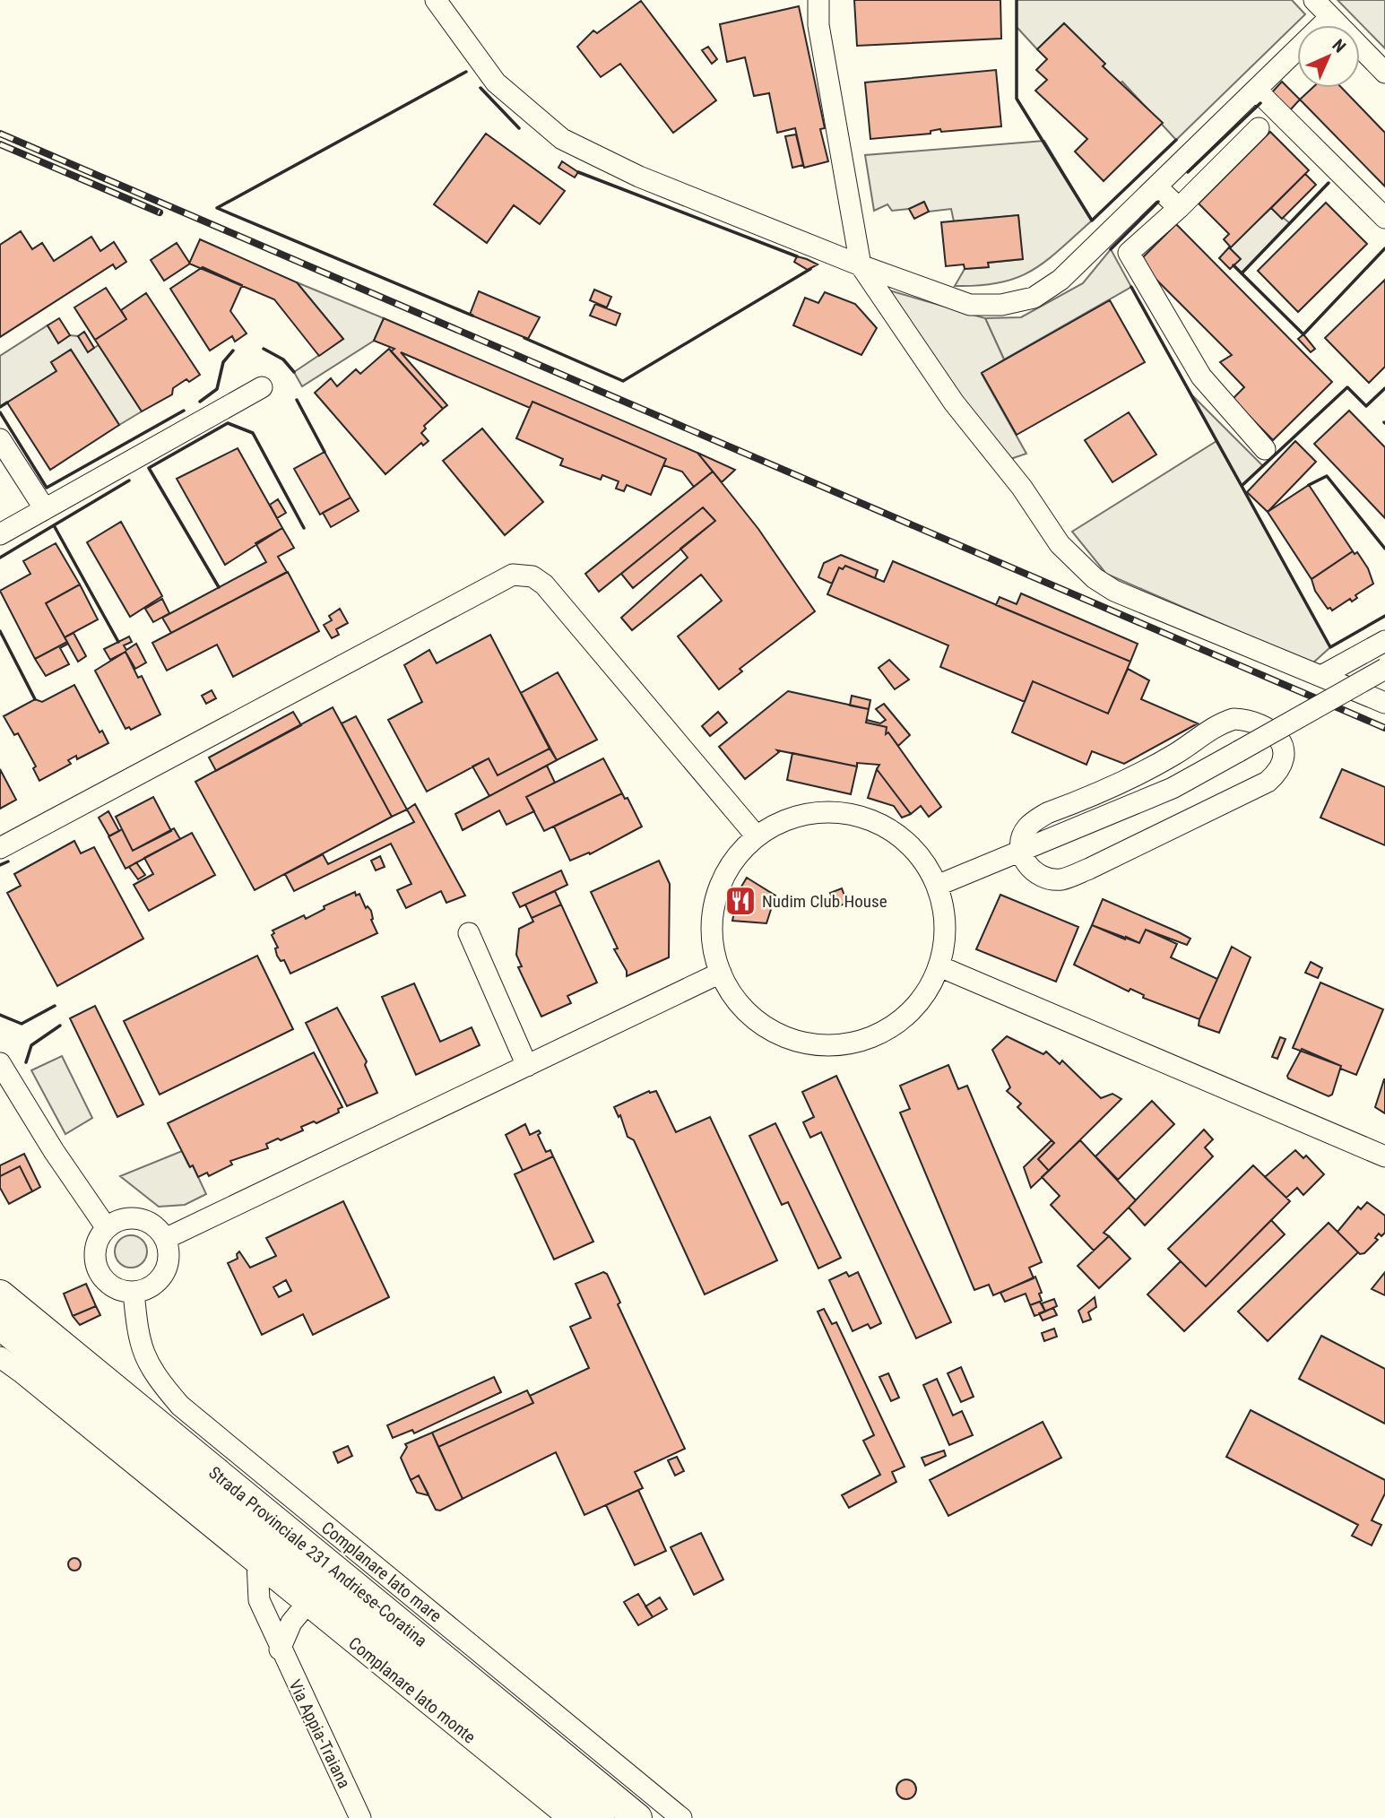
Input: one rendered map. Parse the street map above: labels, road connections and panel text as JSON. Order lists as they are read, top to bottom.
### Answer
{
  "streets": {
    "highway": ["Strada Provinciale 231 Andriese-Coratina"],
    "street": ["Complanare lato mare", "Complanare lato monte", "Via Appia-Traiana"]
  },
  "crossings": [
    ["Complanare lato monte", "Via Appia-Traiana"]
  ],
  "places": {
    "restaurant": ["Nudim Club House"]
  },
  "north": "top right"
}
